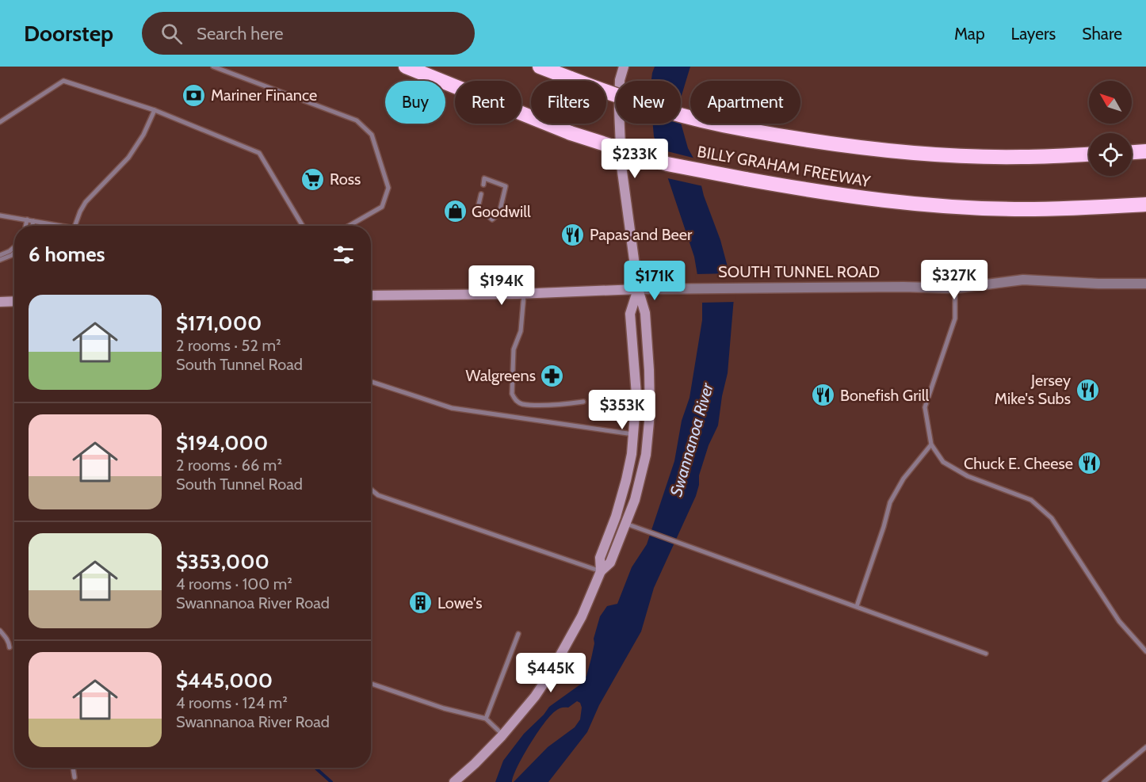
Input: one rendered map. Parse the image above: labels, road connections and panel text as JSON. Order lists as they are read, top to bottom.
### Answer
{
  "streets": {
    "highway": ["BILLY GRAHAM FREEWAY"],
    "main road": ["SOUTH TUNNEL ROAD"]
  },
  "water": ["Swannanoa River"],
  "places": {
    "bank": ["Mariner Finance"],
    "supermarket": ["Ross"],
    "shop": ["Goodwill"],
    "restaurant": [
      "Papas and Beer",
      "Jersey Mike's Subs",
      "Bonefish Grill",
      "Chuck E. Cheese"
    ],
    "pharmacy": ["Walgreens"],
    "building": ["Lowe's"]
  },
  "north": "top left",
  "page": {
    "header": "Doorstep",
    "search": "Search here",
    "nav": ["Map", "Layers", "Share"],
    "chip": [
      "Buy",
      "Rent",
      "Filters",
      "New",
      "Apartment"
    ],
    "price": [
      "$233K",
      "$327K",
      "$171K",
      "$194K",
      "$353K",
      "$445K"
    ],
    "heading": "6 homes",
    "list": [
      {
        "name": "$171,000",
        "note": "2 rooms · 52 m² · South Tunnel Road"
      },
      {
        "name": "$194,000",
        "note": "2 rooms · 66 m² · South Tunnel Road"
      },
      {
        "name": "$353,000",
        "note": "4 rooms · 100 m² · Swannanoa River Road"
      },
      {
        "name": "$445,000",
        "note": "4 rooms · 124 m² · Swannanoa River Road"
      }
    ]
  }
}
